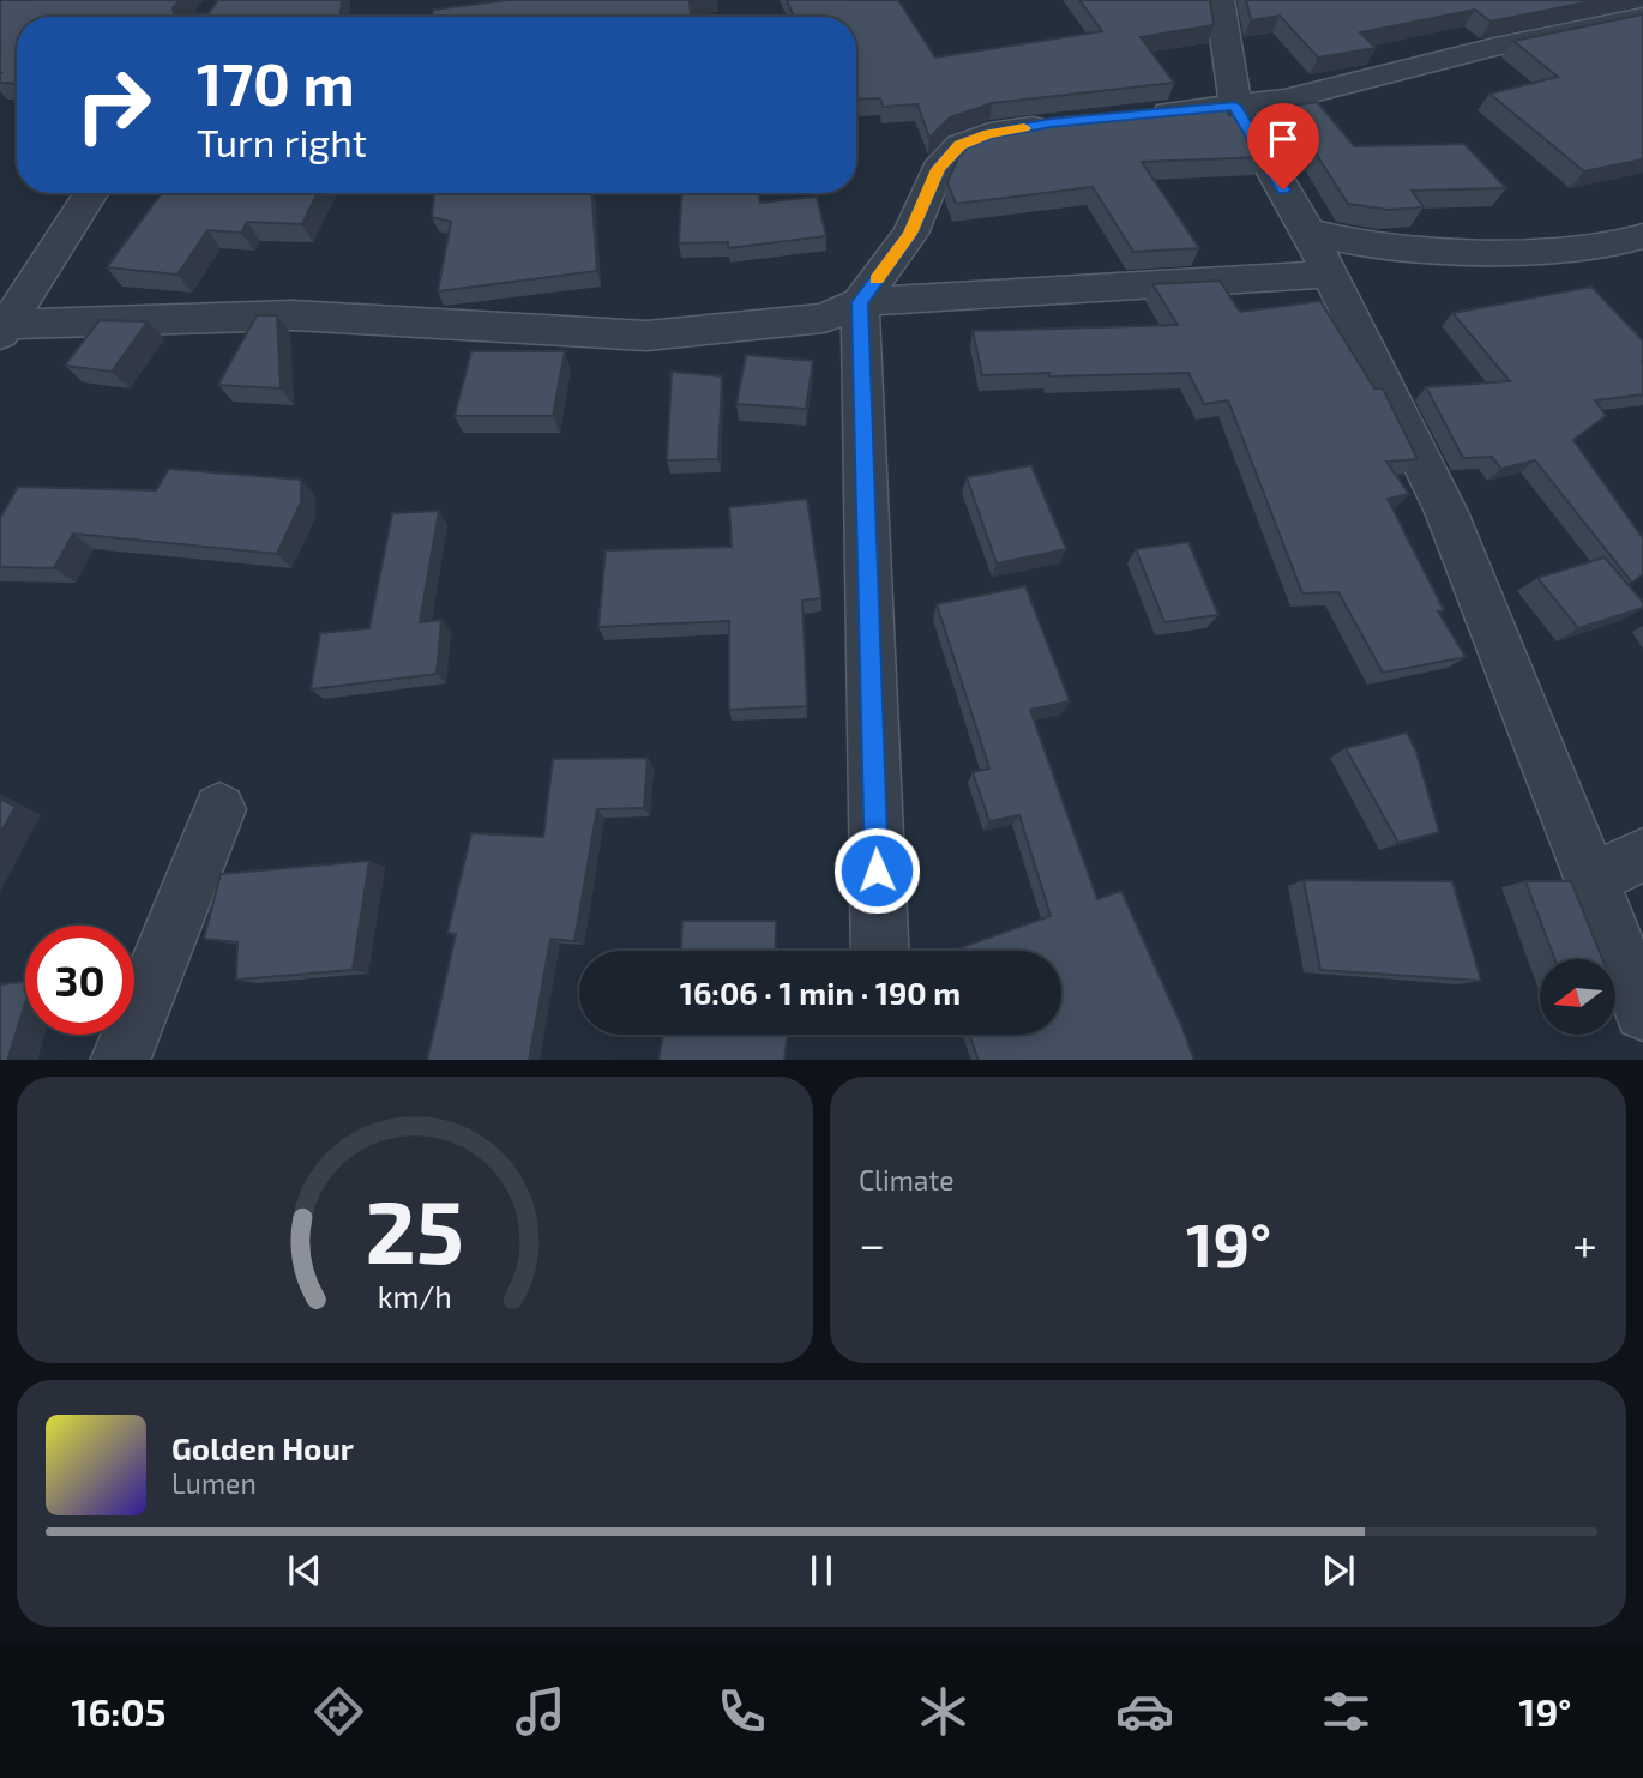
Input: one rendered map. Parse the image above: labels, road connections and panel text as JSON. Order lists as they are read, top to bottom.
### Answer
{
  "north": "left",
  "page": {
    "turn": ["170 m", "Turn right"],
    "limit": "30",
    "trip": "16:06 · 1 min · 190 m",
    "tile": "Climate",
    "heat": ["−", "19°", "+"],
    "song": ["Golden Hour", "Lumen"],
    "tabs": ["16:05", "19°"],
    "gauge": ["25", "km/h"]
  }
}
